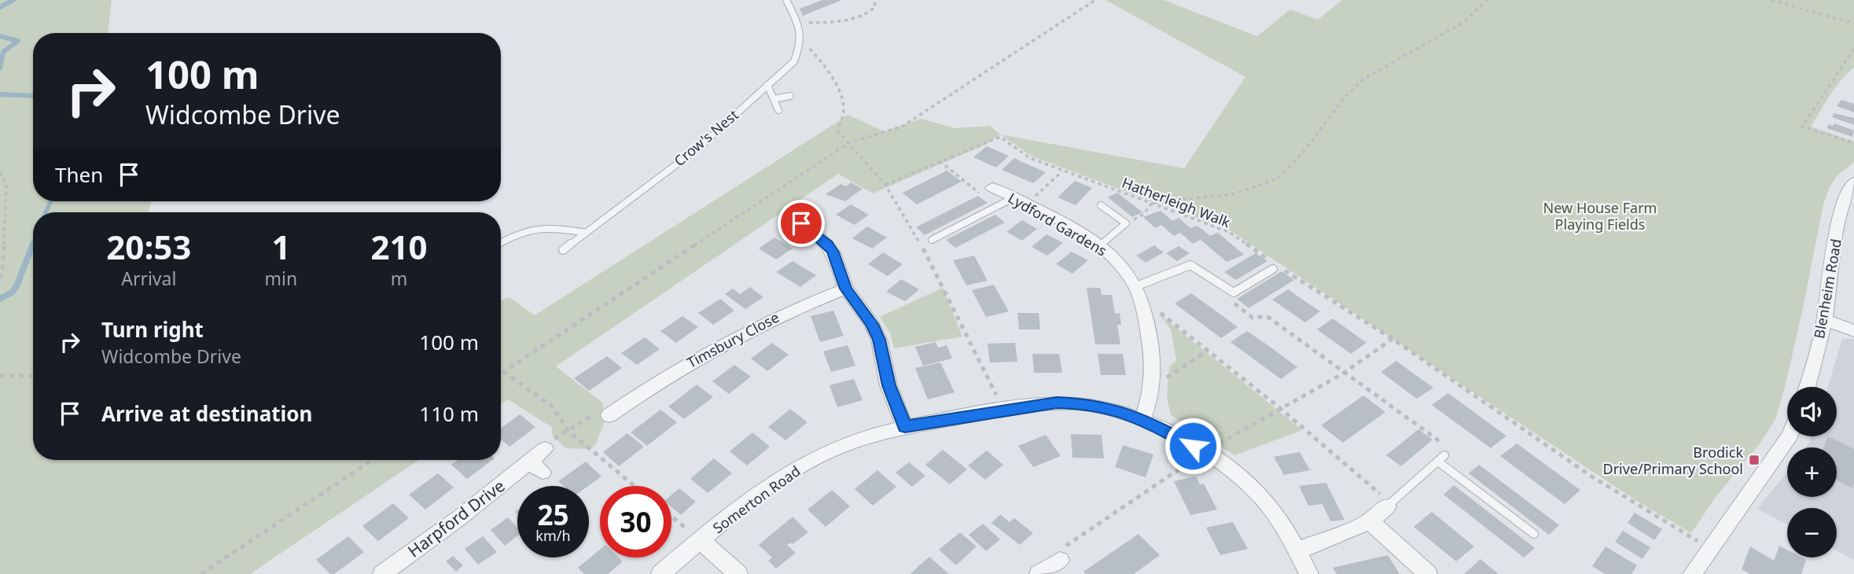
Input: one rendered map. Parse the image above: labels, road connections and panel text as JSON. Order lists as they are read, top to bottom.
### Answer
{
  "streets": {
    "street": [
      "Lydford Gardens",
      "Blenheim Road",
      "Timsbury Close",
      "Somerton Road",
      "Harpford Drive"
    ],
    "lane": ["Crow's Nest"],
    "path": ["Hatherleigh Walk"]
  },
  "crossings": [
    ["Lydford Gardens", "Somerton Road"]
  ],
  "parks": ["New House Farm Playing Fields"],
  "places": {
    "transit": ["Brodick Drive/Primary School"]
  },
  "page": {
    "turn": ["100 m", "Widcombe Drive"],
    "then": "Then",
    "eta": [
      "20:53",
      "Arrival",
      "1",
      "min",
      "210",
      "m"
    ],
    "list": [
      {
        "name": "Turn right",
        "note": "Widcombe Drive",
        "value": "100 m"
      },
      {
        "name": "Arrive at destination",
        "value": "110 m"
      }
    ],
    "map_buttons": ["+", "−"],
    "speed": "25 km/h",
    "limit": "30"
  }
}
